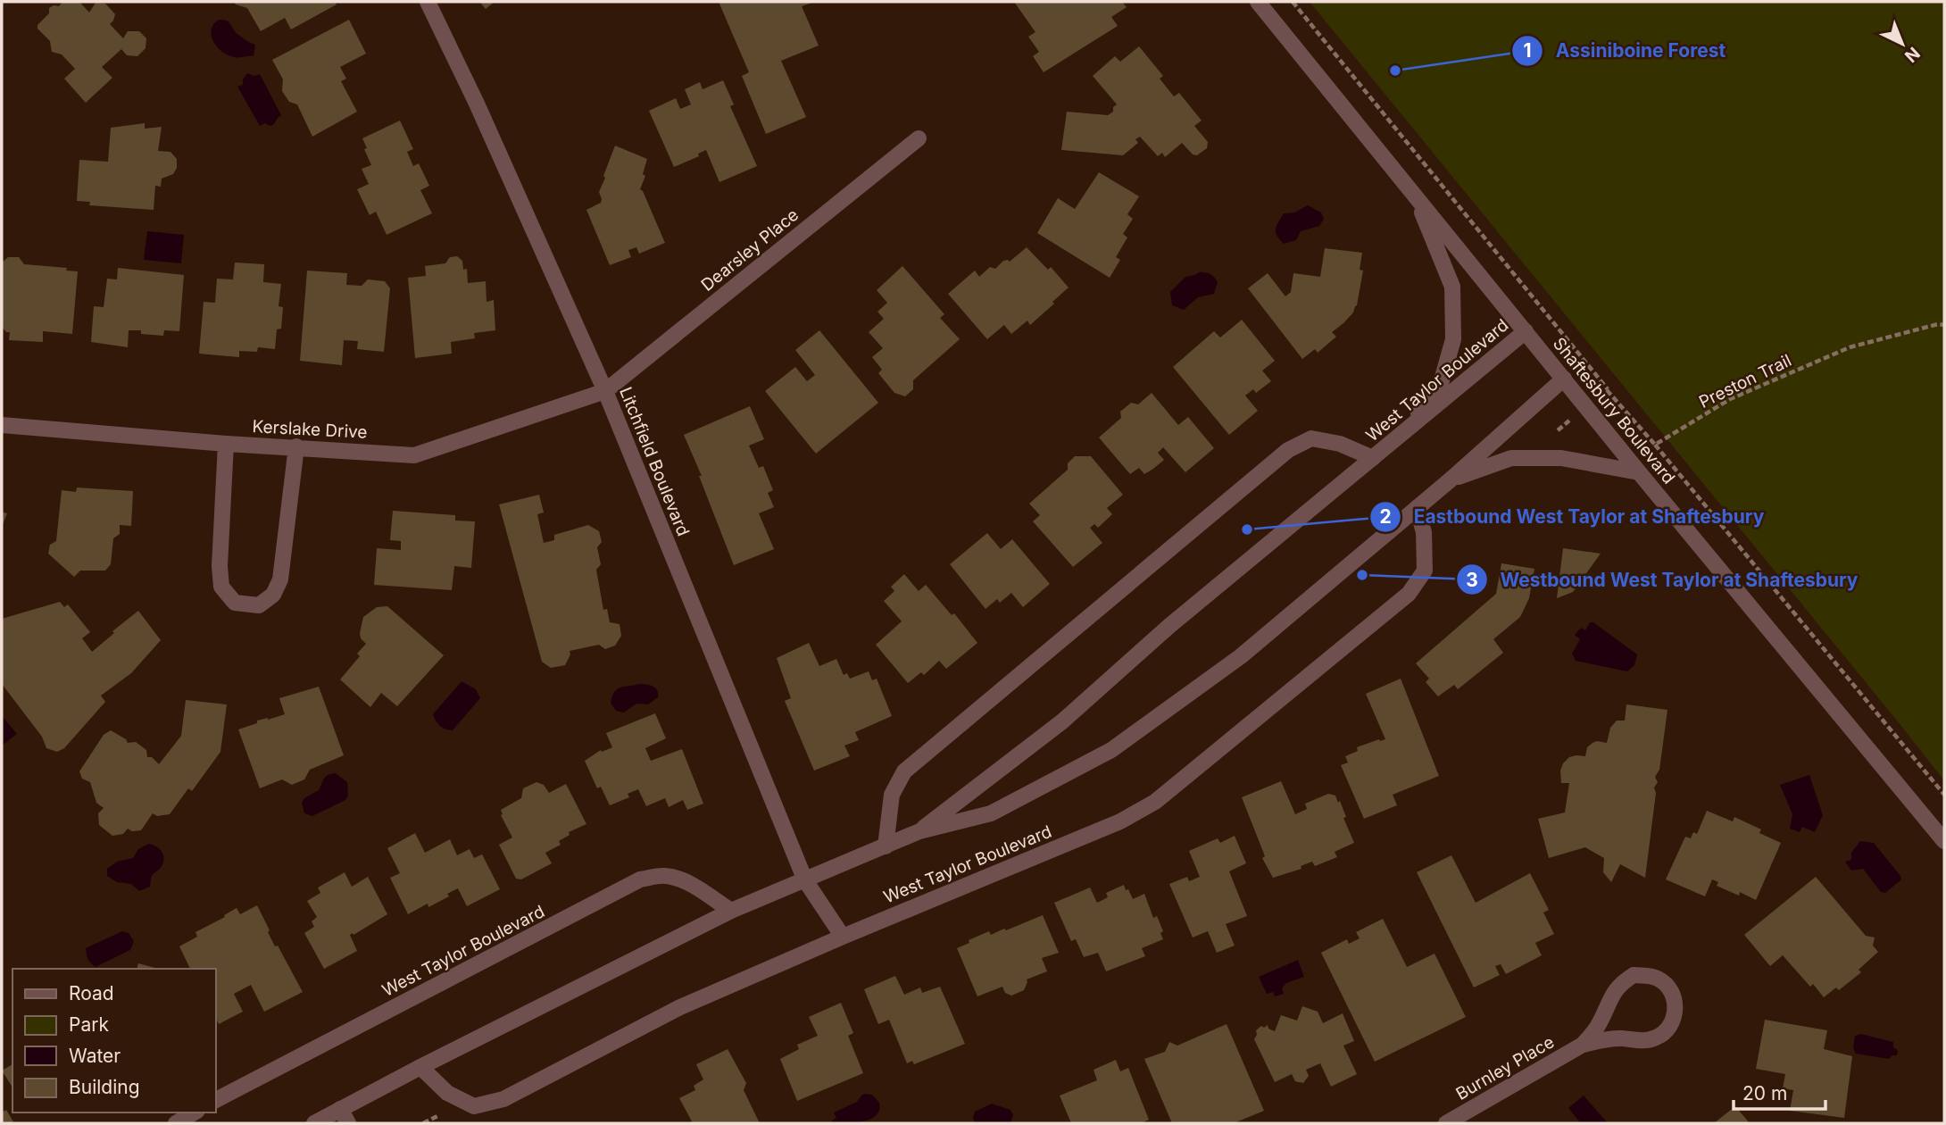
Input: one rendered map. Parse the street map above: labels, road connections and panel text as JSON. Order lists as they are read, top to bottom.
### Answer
{
  "streets": {
    "street": [
      "Dearsley Place",
      "West Taylor Boulevard",
      "Shaftesbury Boulevard",
      "Kerslake Drive",
      "Litchfield Boulevard",
      "Burnley Place"
    ],
    "path": ["Preston Trail"]
  },
  "crossings": [
    ["Dearsley Place", "Kerslake Drive"],
    ["Dearsley Place", "Litchfield Boulevard"],
    ["West Taylor Boulevard", "Shaftesbury Boulevard"],
    ["West Taylor Boulevard", "Litchfield Boulevard"],
    ["Kerslake Drive", "Litchfield Boulevard"]
  ],
  "places": ["Assiniboine Forest", "Eastbound West Taylor at Shaftesbury", "Westbound West Taylor at Shaftesbury"],
  "legend": [
    "Road",
    "Park",
    "Water",
    "Building"
  ],
  "scale_bar": "20 m",
  "north": "bottom right"
}
